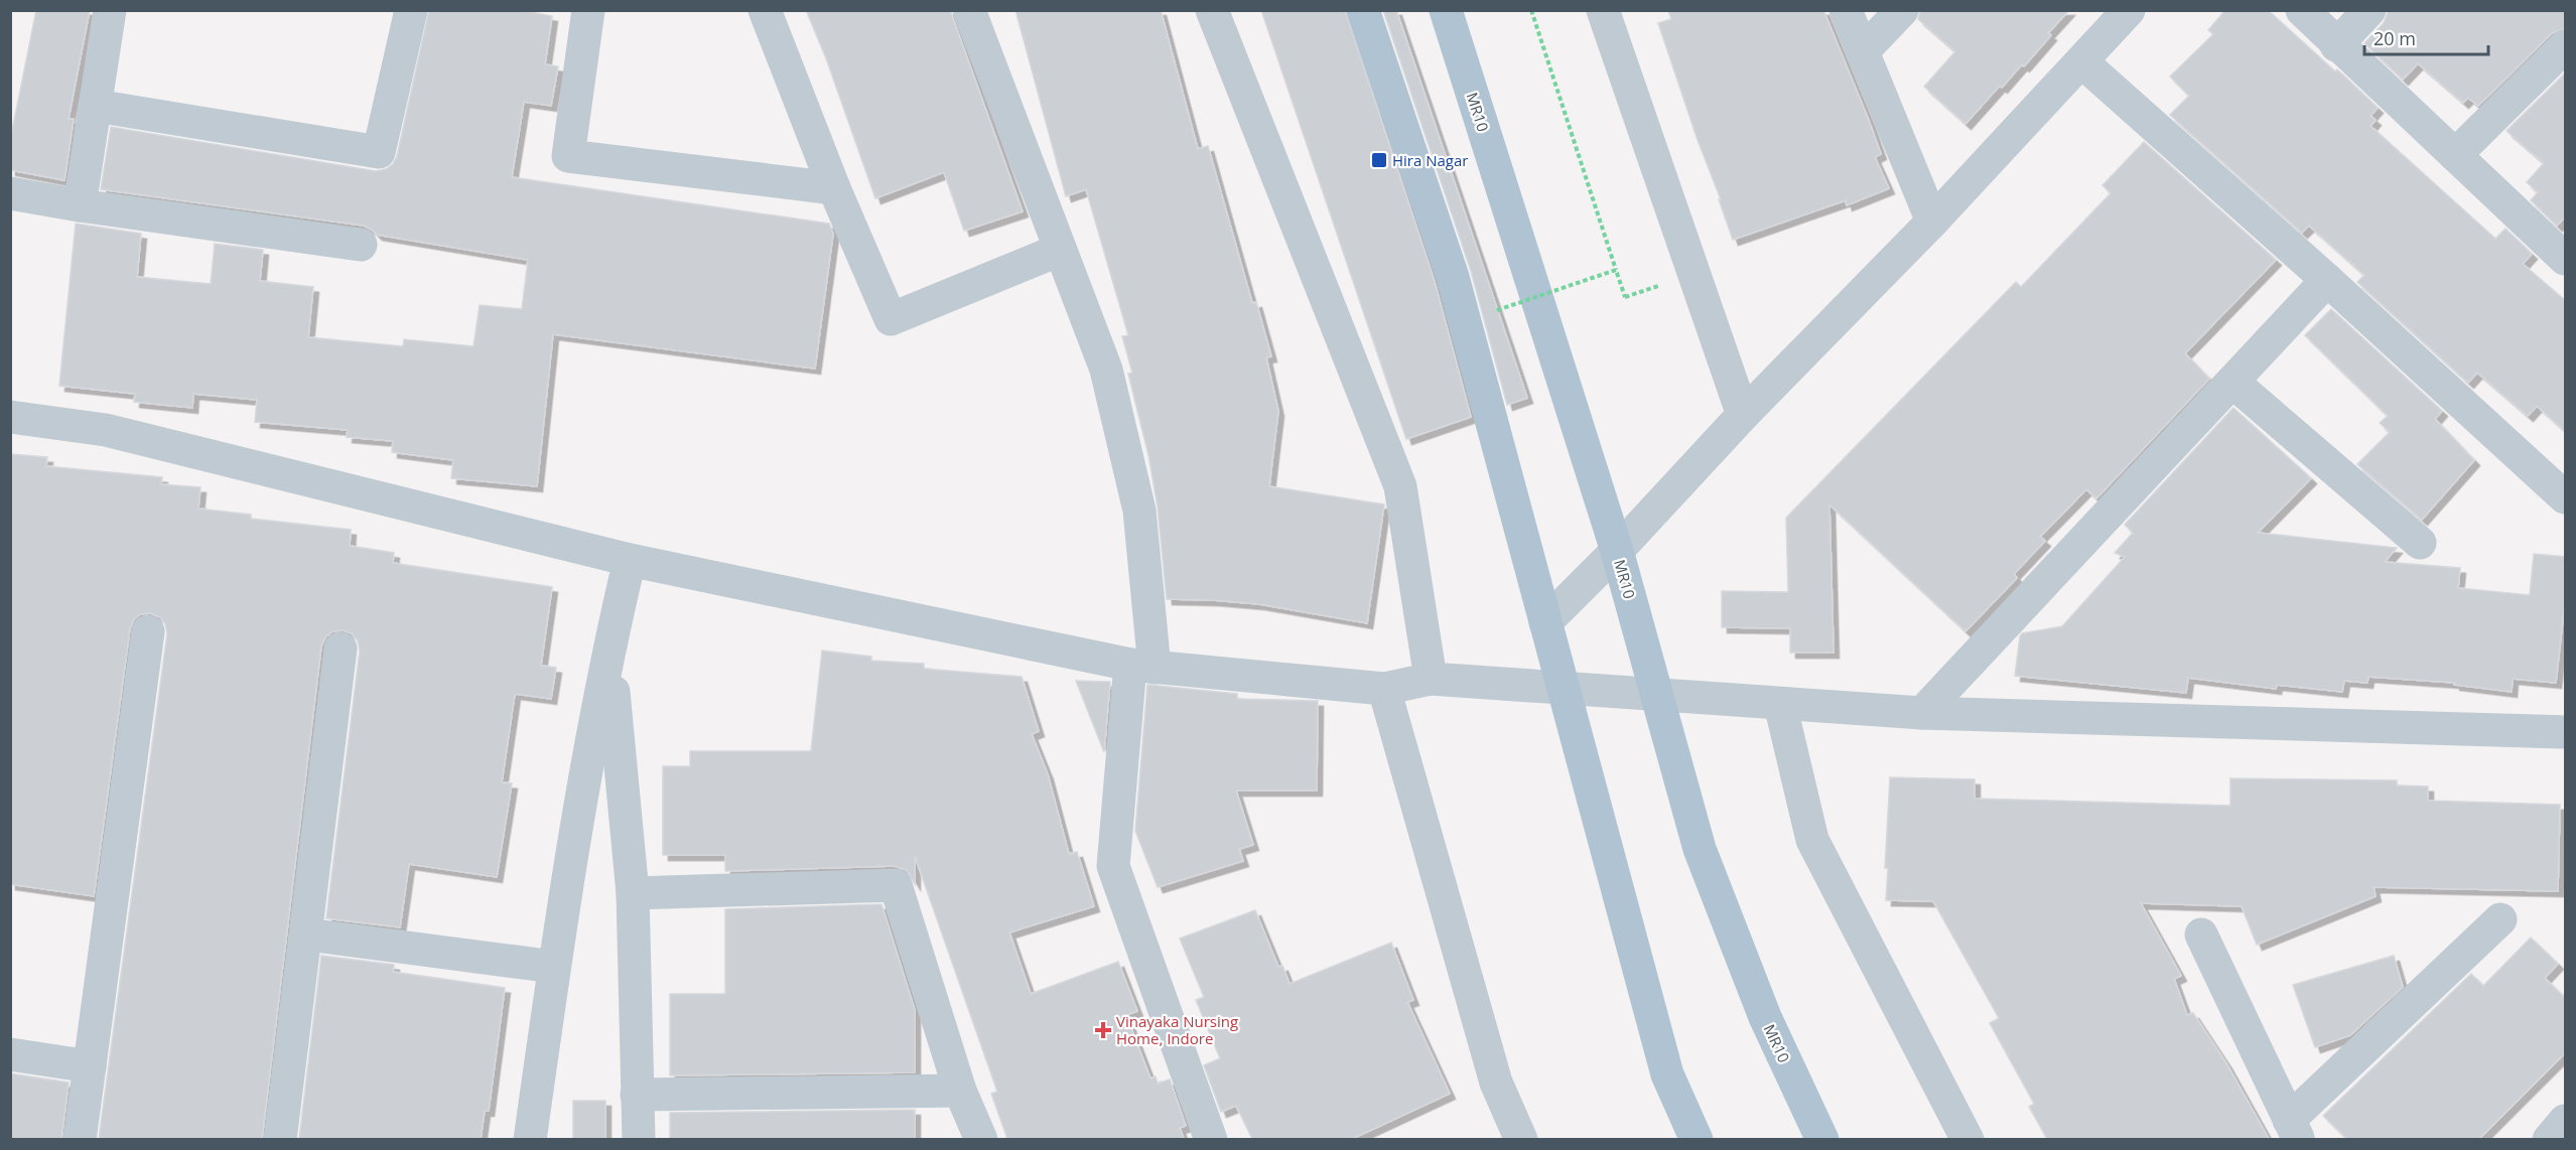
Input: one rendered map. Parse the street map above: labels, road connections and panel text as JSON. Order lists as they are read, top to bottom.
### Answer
{
  "streets": {
    "main road": ["MR10"]
  },
  "places": {
    "transit": ["Hira Nagar"],
    "health": ["Vinayaka Nursing Home, Indore"]
  },
  "scale_bar": "20 m"
}
